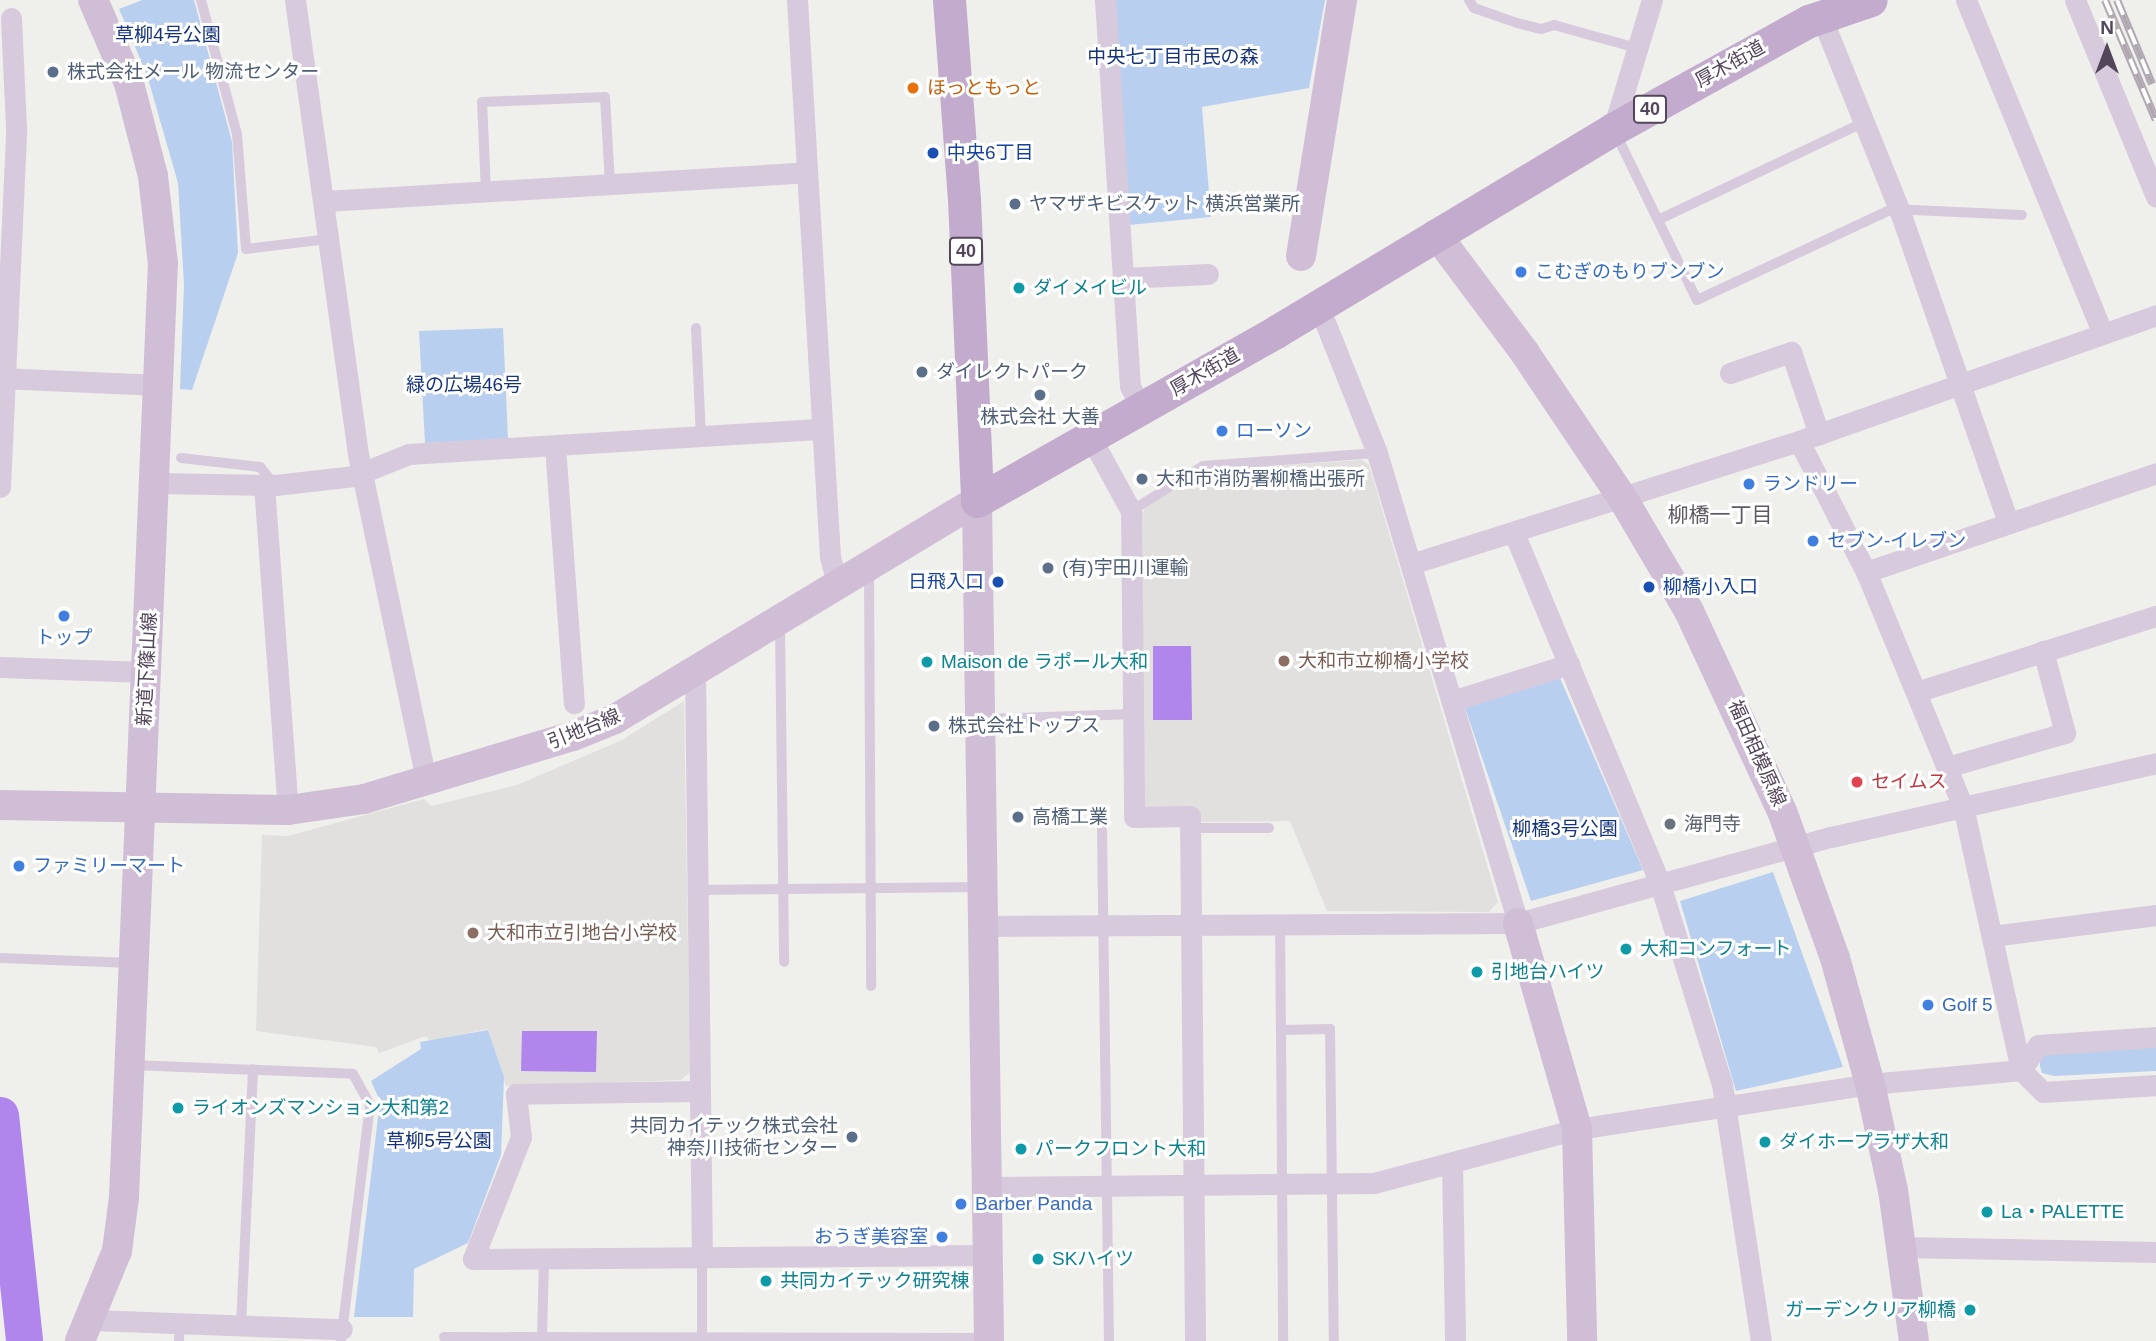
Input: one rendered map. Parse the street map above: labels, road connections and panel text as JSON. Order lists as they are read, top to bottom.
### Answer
{
  "streets": {
    "main road": ["厚木街道", "40"],
    "street": ["新道下篠山線", "引地台線", "福田相模原線"]
  },
  "crossings": [
    ["厚木街道", "40"],
    ["厚木街道", "引地台線"],
    ["厚木街道", "福田相模原線"],
    ["40", "引地台線"],
    ["新道下篠山線", "引地台線"]
  ],
  "districts": ["柳橋一丁目"],
  "parks": [
    "草柳4号公園",
    "中央七丁目市民の森",
    "緑の広場46号",
    "柳橋3号公園",
    "草柳5号公園"
  ],
  "places": [
    "株式会社メール 物流センター",
    "ほっともっと",
    "中央6丁目",
    "ヤマザキビスケット 横浜営業所",
    "こむぎのもりブンブン",
    "ダイメイビル",
    "ダイレクトパーク",
    "株式会社 大善",
    "ローソン",
    "大和市消防署柳橋出張所",
    "ランドリー",
    "セブン-イレブン",
    "(有)宇田川運輸",
    "日飛入口",
    "柳橋小入口",
    "トップ",
    "大和市立柳橋小学校",
    "Maison de ラポール大和",
    "株式会社トップス",
    "セイムス",
    "高橋工業",
    "海門寺",
    "ファミリーマート",
    "大和市立引地台小学校",
    "大和コンフォート",
    "引地台ハイツ",
    "Golf 5",
    "ライオンズマンション大和第2",
    "共同カイテック株式会社 神奈川技術センター",
    "ダイホープラザ大和",
    "パークフロント大和",
    "Barber Panda",
    "La・PALETTE",
    "おうぎ美容室",
    "SKハイツ",
    "共同カイテック研究棟",
    "ガーデンクリア柳橋"
  ],
  "north": "top"
}
